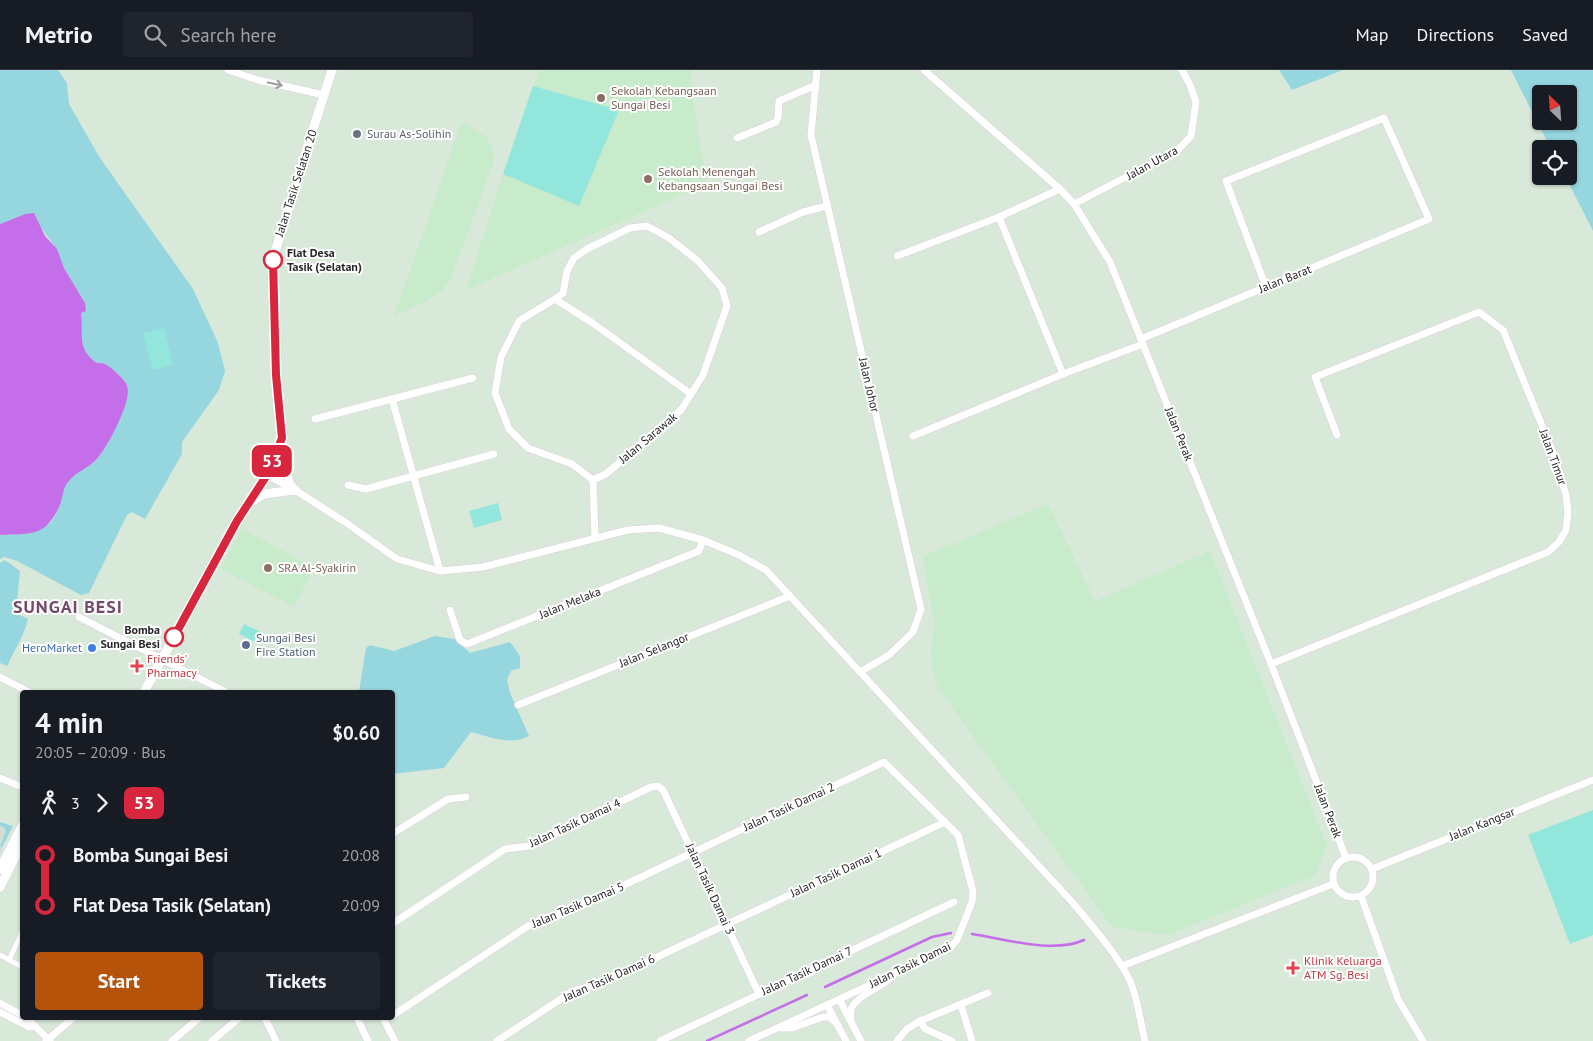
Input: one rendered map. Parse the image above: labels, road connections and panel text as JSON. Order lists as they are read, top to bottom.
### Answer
{
  "streets": {
    "street": [
      "Jalan Utara",
      "Jalan Tasik Selatan 20",
      "Jalan Barat",
      "Jalan Johor",
      "Jalan Perak",
      "Jalan Sarawak",
      "Jalan Timur",
      "Jalan Melaka",
      "Jalan Selangor",
      "Jalan Tasik Damai 2",
      "Jalan Tasik Damai 4",
      "Jalan Kangsar",
      "Jalan Tasik Damai 1",
      "Jalan Tasik Damai 3",
      "Jalan Tasik Damai 5",
      "Jalan Tasik Damai",
      "Jalan Tasik Damai 7",
      "Jalan Tasik Damai 6"
    ]
  },
  "crossings": [
    ["Jalan Utara", "Jalan Perak"],
    ["Jalan Barat", "Jalan Perak"],
    ["Jalan Perak", "Jalan Timur"],
    ["Jalan Perak", "Jalan Kangsar"],
    ["Jalan Tasik Damai 2", "Jalan Tasik Damai 3"],
    ["Jalan Tasik Damai 2", "Jalan Tasik Damai 5"],
    ["Jalan Tasik Damai 2", "Jalan Tasik Damai"],
    ["Jalan Tasik Damai 4", "Jalan Tasik Damai 3"],
    ["Jalan Tasik Damai 1", "Jalan Tasik Damai 3"],
    ["Jalan Tasik Damai 1", "Jalan Tasik Damai"],
    ["Jalan Tasik Damai 1", "Jalan Tasik Damai 6"],
    ["Jalan Tasik Damai 3", "Jalan Tasik Damai 5"],
    ["Jalan Tasik Damai 3", "Jalan Tasik Damai 7"],
    ["Jalan Tasik Damai 3", "Jalan Tasik Damai 6"]
  ],
  "districts": ["SUNGAI BESI"],
  "places": {
    "other": [
      "Sekolah Kebangsaan Sungai Besi",
      "Surau As-Solihin",
      "Sekolah Menengah Kebangsaan Sungai Besi",
      "Flat Desa Tasik (Selatan)",
      "SRA Al-Syakirin",
      "Bomba Sungai Besi",
      "Sungai Besi Fire Station",
      "HeroMarket"
    ],
    "health": ["Friends' Pharmacy", "Klinik Keluarga ATM Sg. Besi"]
  },
  "lines": ["bus line 53"],
  "north": "top left",
  "page": {
    "header": "Metrio",
    "search": "Search here",
    "nav": ["Map", "Directions", "Saved"],
    "on_map": "53",
    "heading": ["4 min", "20:05 – 20:09 · Bus", "$0.60"],
    "legs": ["3", "53"],
    "list": [
      {
        "name": "Bomba Sungai Besi",
        "value": "20:08"
      },
      {
        "name": "Flat Desa Tasik (Selatan)",
        "value": "20:09"
      }
    ],
    "buttons": ["Start", "Tickets"]
  }
}
